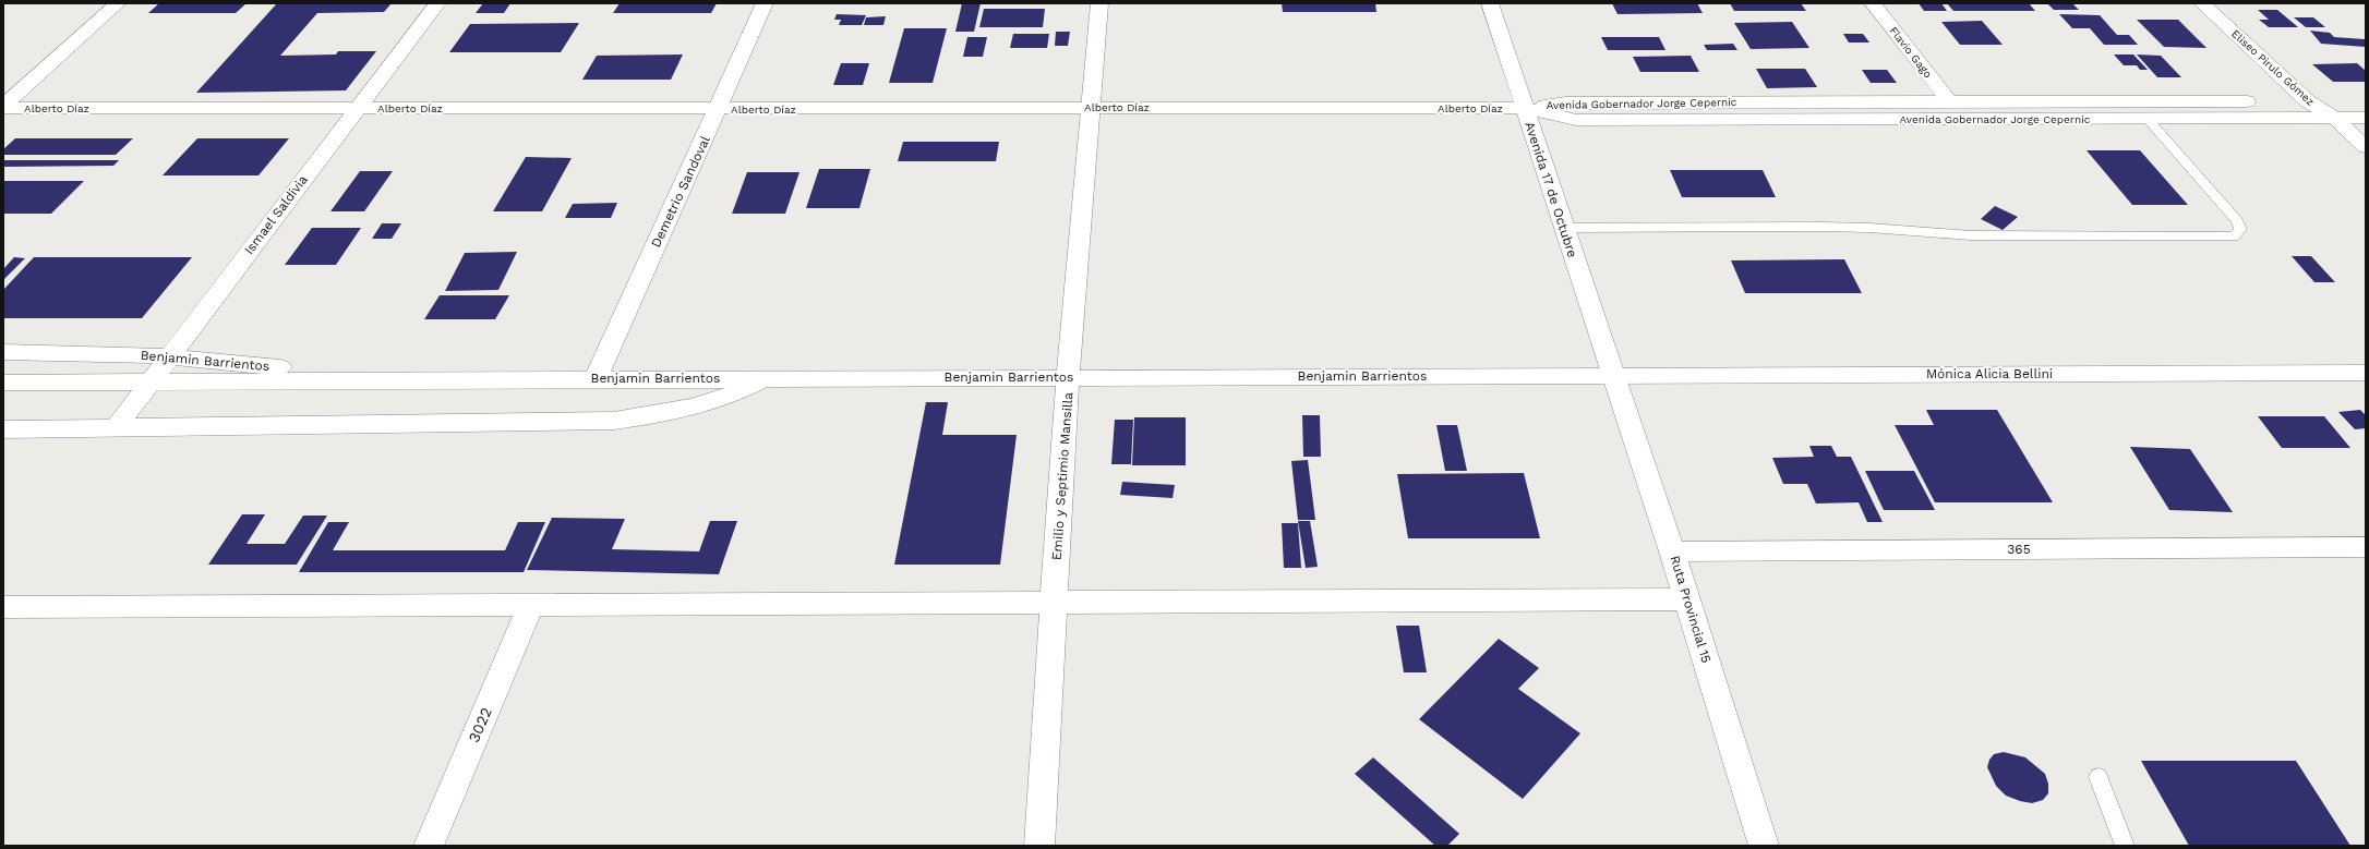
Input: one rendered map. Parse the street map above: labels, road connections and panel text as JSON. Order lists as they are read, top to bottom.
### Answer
{
  "streets": {
    "street": [
      "Flavio Gago",
      "Eliseo Pirulo Gómez",
      "Avenida Gobernador Jorge Cepernic",
      "Alberto Díaz",
      "Avenida 17 de Octubre",
      "Demetrio Sandoval",
      "Ismael Saldivia",
      "Benjamin Barrientos",
      "Mónica Alicia Bellini",
      "Emilio y Septimio Mansilla",
      "365",
      "Ruta Provincial 15",
      "3022"
    ]
  },
  "crossings": [
    ["Flavio Gago", "Avenida Gobernador Jorge Cepernic"],
    ["Eliseo Pirulo Gómez", "Avenida Gobernador Jorge Cepernic"],
    ["Avenida Gobernador Jorge Cepernic", "Alberto Díaz"],
    ["Avenida Gobernador Jorge Cepernic", "Avenida 17 de Octubre"],
    ["Alberto Díaz", "Avenida 17 de Octubre"],
    ["Alberto Díaz", "Demetrio Sandoval"],
    ["Alberto Díaz", "Ismael Saldivia"],
    ["Alberto Díaz", "Emilio y Septimio Mansilla"],
    ["Avenida 17 de Octubre", "Benjamin Barrientos"],
    ["Avenida 17 de Octubre", "Mónica Alicia Bellini"],
    ["Avenida 17 de Octubre", "Ruta Provincial 15"],
    ["Demetrio Sandoval", "Benjamin Barrientos"],
    ["Ismael Saldivia", "Benjamin Barrientos"],
    ["Benjamin Barrientos", "Mónica Alicia Bellini"],
    ["Benjamin Barrientos", "Emilio y Septimio Mansilla"],
    ["Benjamin Barrientos", "Ruta Provincial 15"],
    ["Mónica Alicia Bellini", "Ruta Provincial 15"],
    ["365", "Ruta Provincial 15"]
  ]
}
